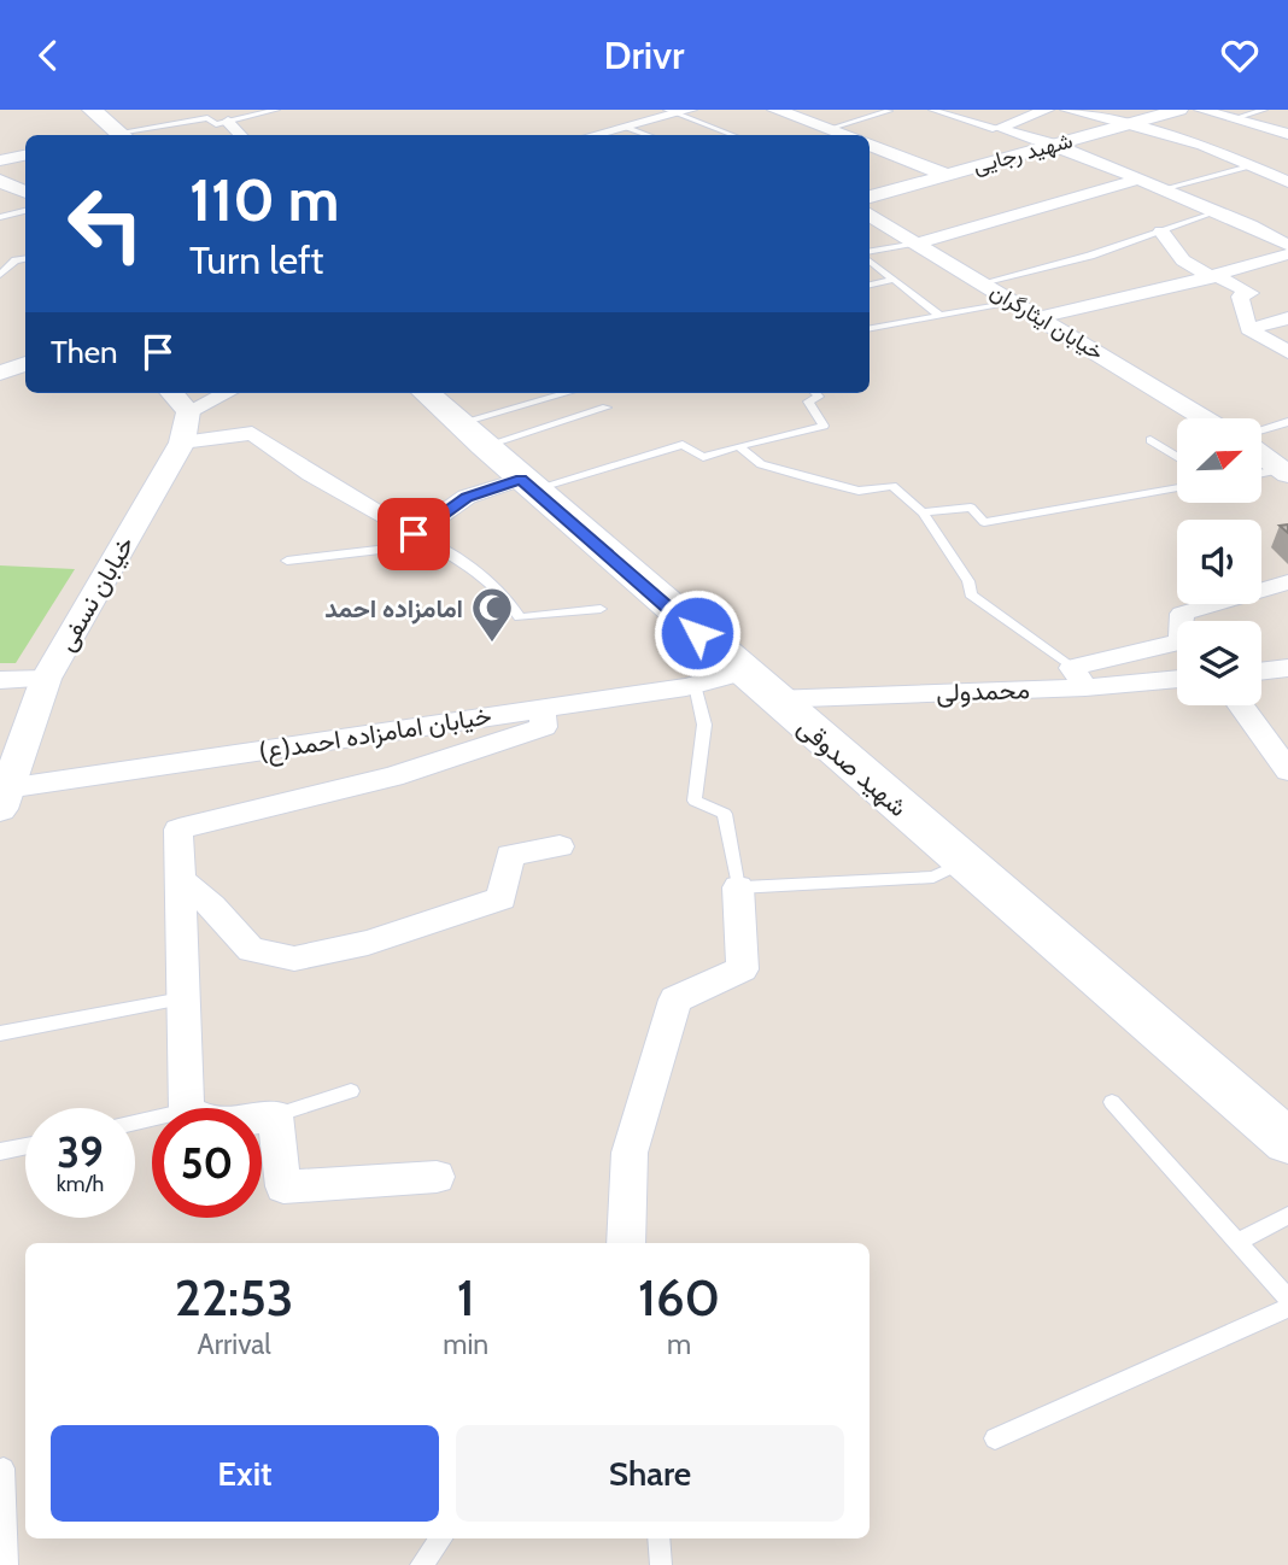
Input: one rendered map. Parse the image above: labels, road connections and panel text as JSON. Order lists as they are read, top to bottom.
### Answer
{
  "streets": {
    "main road": ["شهید صدوقی"],
    "street": [
      "شهید رجایی",
      "خیابان ایثارگران",
      "خیابان نسفی",
      "محمدولی",
      "خیابان امامزاده احمد(ع)"
    ]
  },
  "crossings": [
    ["خیابان نسفی", "خیابان امامزاده احمد(ع)"],
    ["محمدولی", "شهید صدوقی"],
    ["خیابان امامزاده احمد(ع)", "شهید صدوقی"]
  ],
  "places": {
    "mosque": ["امامزاده احمد"]
  },
  "north": "top right",
  "page": {
    "header": "Drivr",
    "turn": ["110 m", "Turn left"],
    "then": "Then",
    "speed": "39 km/h",
    "limit": "50",
    "eta": [
      "22:53",
      "Arrival",
      "1",
      "min",
      "160",
      "m"
    ],
    "buttons": ["Exit", "Share"]
  }
}
